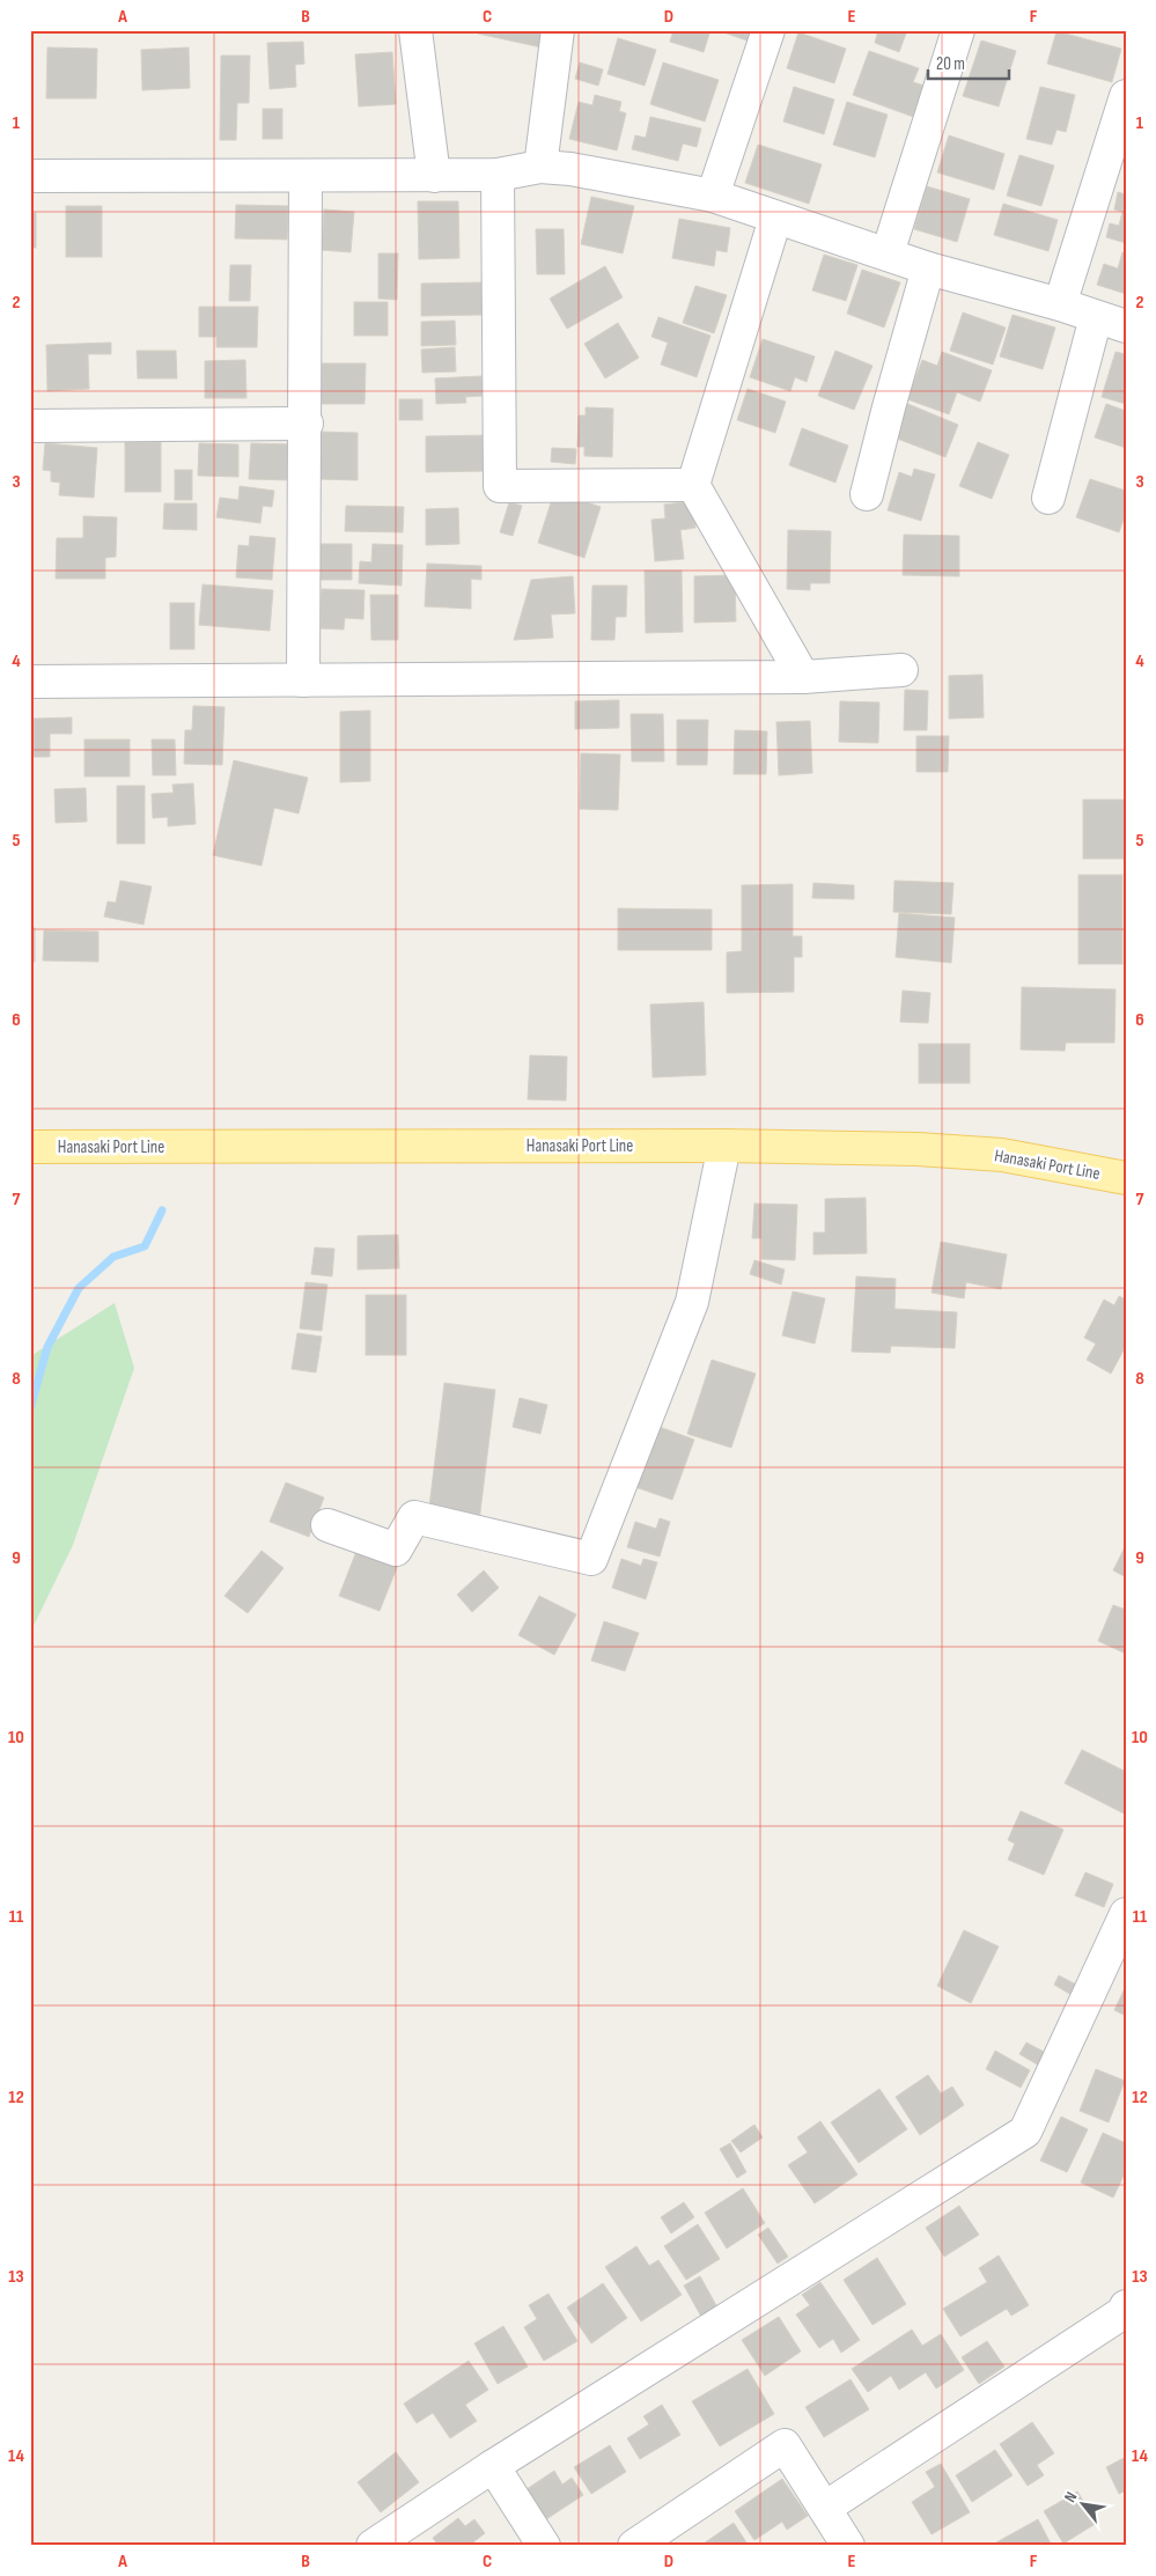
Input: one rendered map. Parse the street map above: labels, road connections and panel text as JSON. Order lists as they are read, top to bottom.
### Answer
{
  "streets": {
    "main road": ["Hanasaki Port Line"]
  },
  "scale_bar": "20 m",
  "north": "top left",
  "grid": {
    "columns": [
      "A",
      "B",
      "C",
      "D",
      "E",
      "F"
    ],
    "rows": [
      "1",
      "2",
      "3",
      "4",
      "5",
      "6",
      "7",
      "8",
      "9",
      "10",
      "11",
      "12",
      "13",
      "14"
    ]
  }
}
